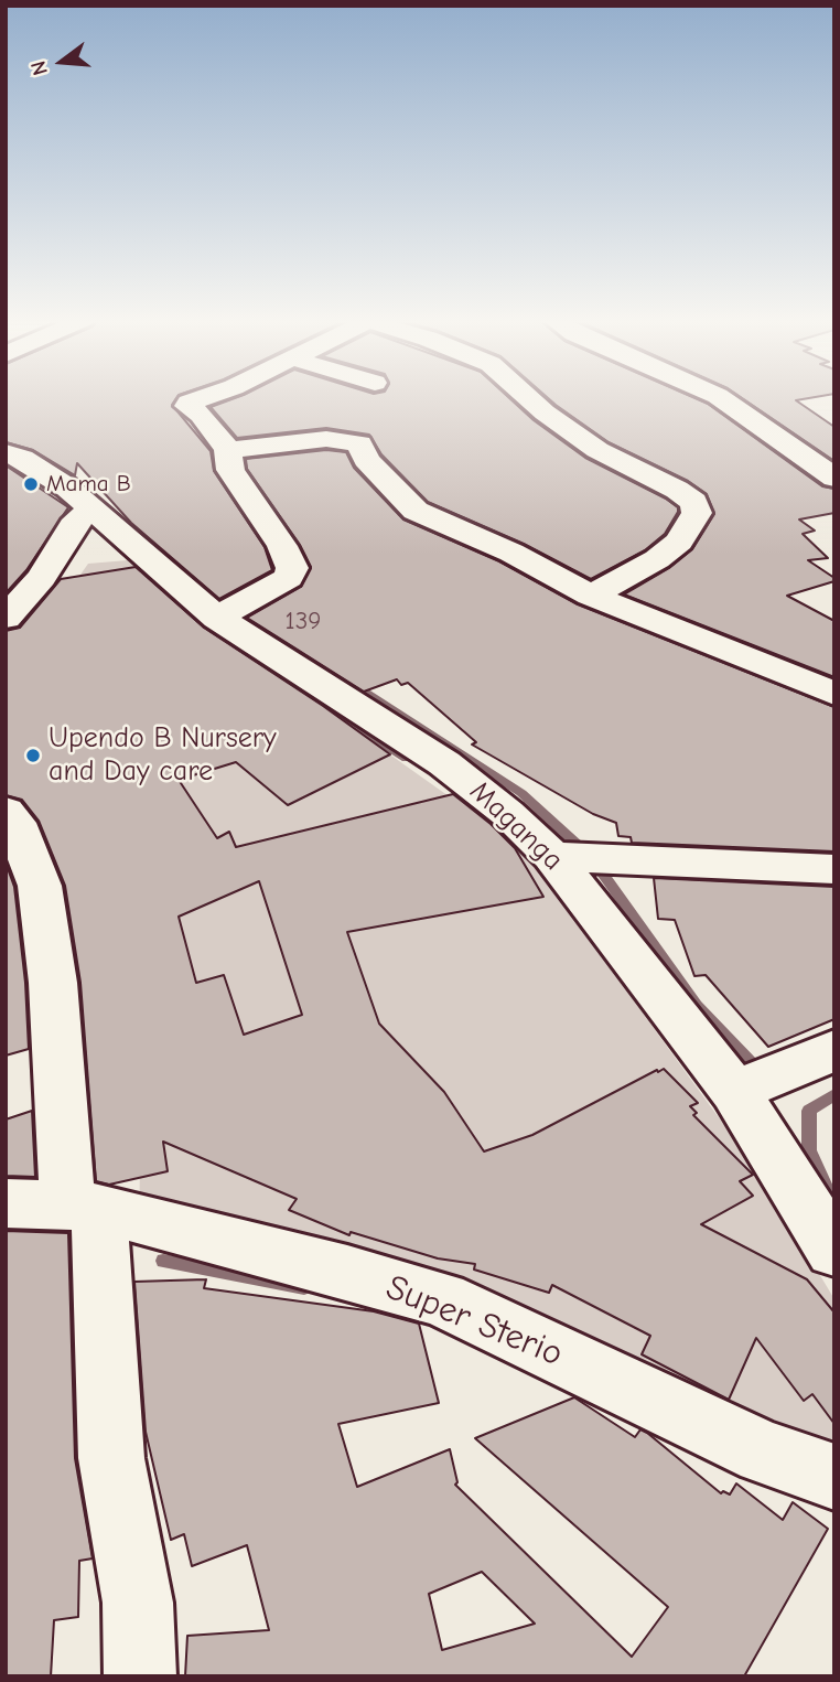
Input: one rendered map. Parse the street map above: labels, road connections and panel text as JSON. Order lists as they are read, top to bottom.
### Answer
{
  "streets": {
    "street": ["Maganga", "Super Sterio"]
  },
  "places": ["Mama B", "Upendo B Nursery and Day care"],
  "house_numbers": ["139"],
  "north": "left"
}
